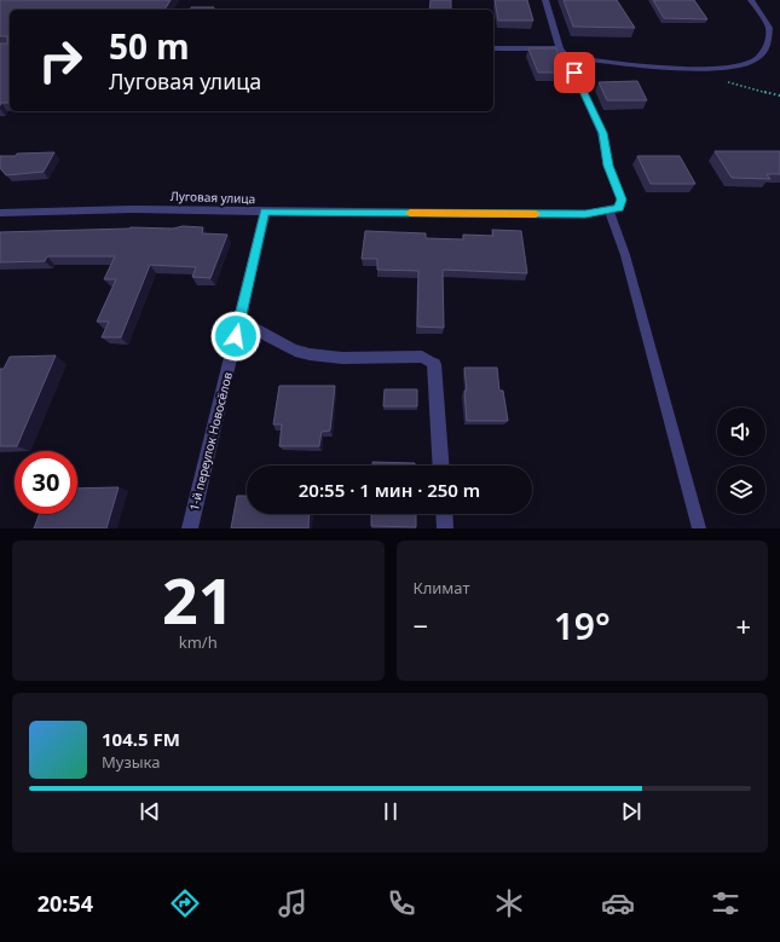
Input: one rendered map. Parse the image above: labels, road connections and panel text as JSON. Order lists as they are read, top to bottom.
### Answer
{
  "streets": {
    "street": ["Луговая улица", "1-й переулок Новосёлов"]
  },
  "crossings": [
    ["Луговая улица", "1-й переулок Новосёлов"]
  ],
  "page": {
    "turn": ["50 m", "Луговая улица"],
    "limit": "30",
    "trip": "20:55 · 1 мин · 250 m",
    "tile": [
      ["21", "km/h"],
      "Климат"
    ],
    "heat": ["−", "19°", "+"],
    "song": ["104.5 FM", "Музыка"],
    "tabs": "20:54"
  }
}
